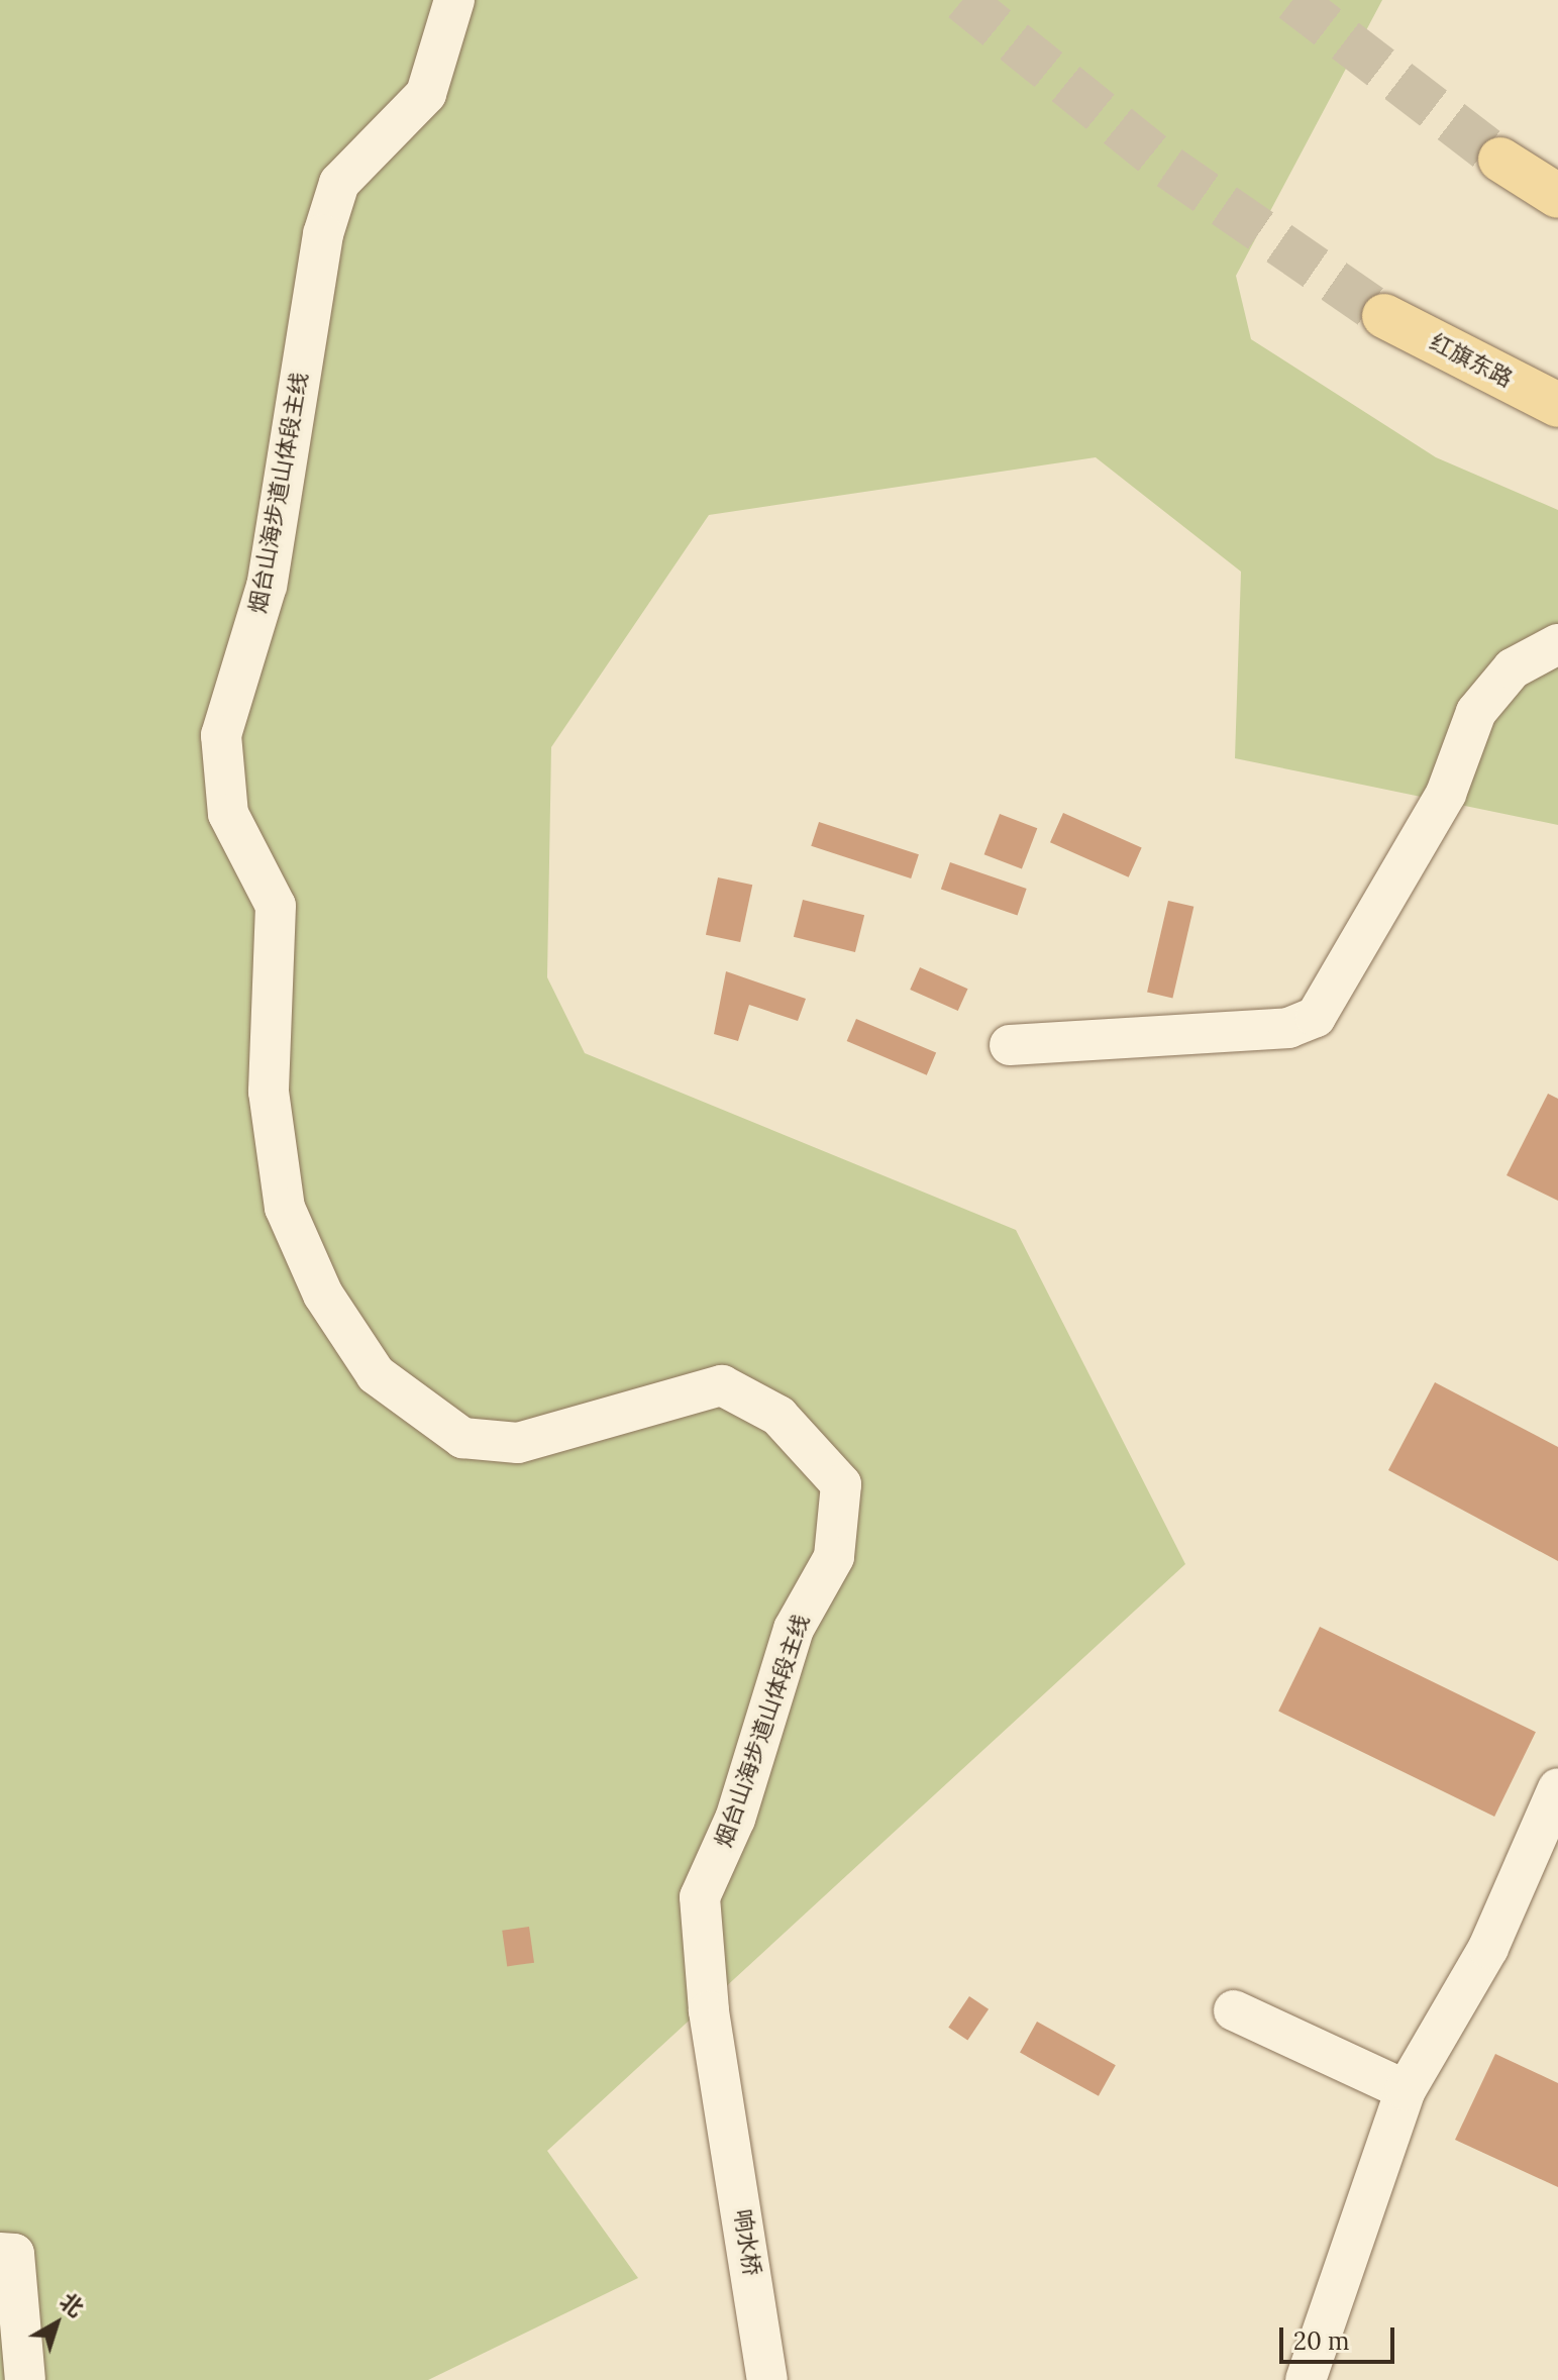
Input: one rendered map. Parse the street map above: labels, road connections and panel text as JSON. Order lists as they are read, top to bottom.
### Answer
{
  "streets": {
    "main road": ["红旗东路"],
    "street": ["烟台山海步道山体段主线", "响水桥"]
  },
  "crossings": [
    ["烟台山海步道山体段主线", "响水桥"]
  ],
  "scale_bar": "20 m",
  "north": "top right"
}
